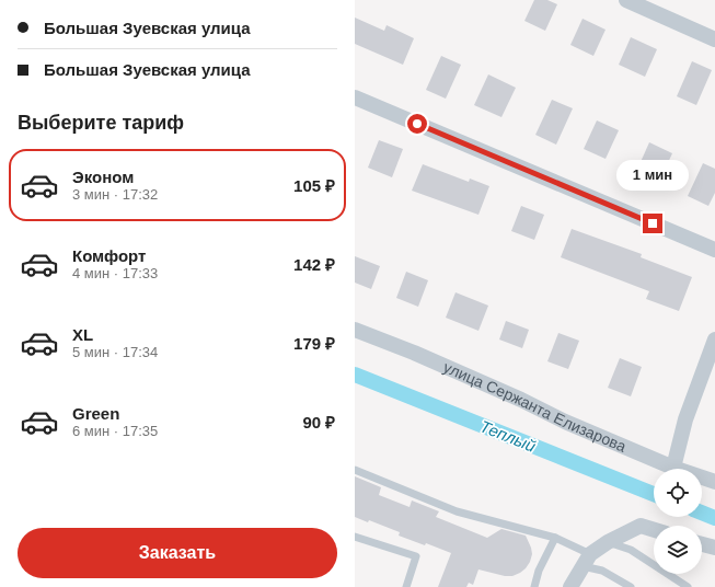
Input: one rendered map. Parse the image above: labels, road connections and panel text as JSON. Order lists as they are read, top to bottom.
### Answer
{
  "streets": {
    "street": ["улица Сержанта Елизарова"]
  },
  "water": ["Теплый"],
  "page": {
    "banner": ["Большая Зуевская улица", "Большая Зуевская улица"],
    "heading": "Выберите тариф",
    "list": [
      {
        "name": "Эконом",
        "note": "3 мин · 17:32",
        "value": "105 ₽"
      },
      {
        "name": "Комфорт",
        "note": "4 мин · 17:33",
        "value": "142 ₽"
      },
      {
        "name": "XL",
        "note": "5 мин · 17:34",
        "value": "179 ₽"
      },
      {
        "name": "Green",
        "note": "6 мин · 17:35",
        "value": "90 ₽"
      }
    ],
    "bubble": "1 мин",
    "buttons": "Заказать"
  }
}
